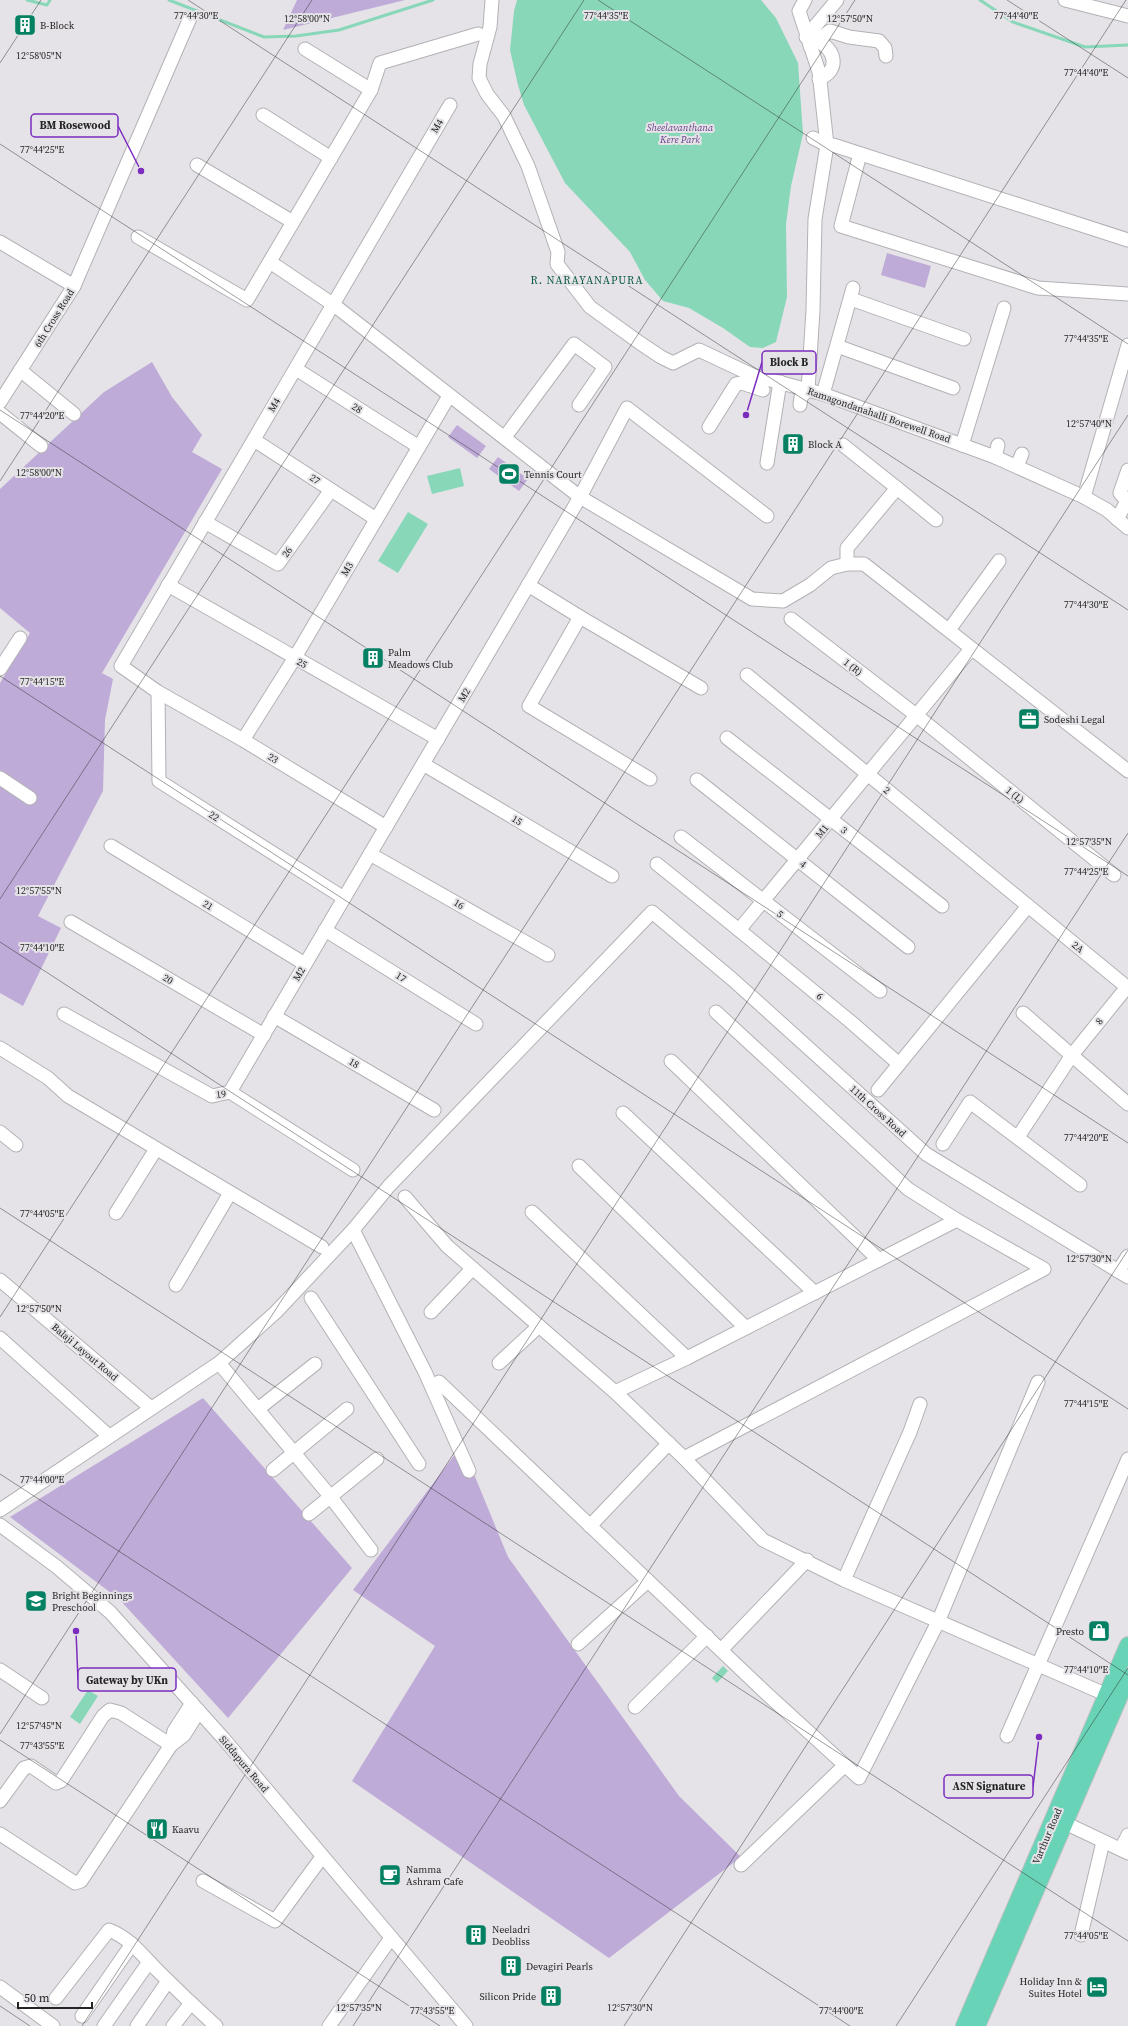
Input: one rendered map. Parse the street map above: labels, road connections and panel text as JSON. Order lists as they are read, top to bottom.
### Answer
{
  "streets": {
    "main road": ["Varthur Road"],
    "street": [
      "M4",
      "6th Cross Road",
      "28",
      "Ramagondanahalli Borewell Road",
      "27",
      "26",
      "M3",
      "25",
      "1 (R)",
      "M2",
      "23",
      "2",
      "1 (L)",
      "22",
      "15",
      "3",
      "M1",
      "4",
      "16",
      "21",
      "5",
      "2A",
      "17",
      "20",
      "6",
      "8",
      "18",
      "19",
      "11th Cross Road",
      "Balaji Layout Road",
      "Siddapura Road"
    ]
  },
  "crossings": [
    ["M4", "28"],
    ["M4", "27"],
    ["M4", "26"],
    ["M4", "25"],
    ["M4", "23"],
    ["M4", "22"],
    ["28", "M3"],
    ["27", "26"],
    ["27", "M3"],
    ["M3", "25"],
    ["M3", "23"],
    ["25", "M2"],
    ["1 (R)", "1 (L)"],
    ["1 (R)", "M1"],
    ["M2", "23"],
    ["M2", "22"],
    ["M2", "15"],
    ["M2", "16"],
    ["M2", "21"],
    ["M2", "17"],
    ["M2", "20"],
    ["M2", "18"],
    ["M2", "19"],
    ["23", "22"],
    ["2", "M1"],
    ["2", "2A"],
    ["1 (L)", "M1"],
    ["3", "M1"],
    ["M1", "4"],
    ["M1", "5"],
    ["M1", "6"],
    ["2A", "8"]
  ],
  "districts": ["R. NARAYANAPURA"],
  "parks": ["Sheelavanthana Kere Park"],
  "places": {
    "building": [
      "B-Block",
      "Block A",
      "Palm Meadows Club",
      "Neeladri Deobliss",
      "Devagiri Pearls",
      "Silicon Pride"
    ],
    "other": [
      "BM Rosewood",
      "Block B",
      "Gateway by UKn",
      "ASN Signature"
    ],
    "sports": ["Tennis Court"],
    "office": ["Sodeshi Legal"],
    "school or university": ["Bright Beginnings Preschool"],
    "shop": ["Presto"],
    "restaurant": ["Kaavu"],
    "cafe": ["Namma Ashram Cafe"],
    "hotel": ["Holiday Inn & Suites Hotel"]
  },
  "scale_bar": "50 m",
  "coordinates": [
    "77°44'40\"E",
    "77°44'30\"E",
    "77°44'35\"E",
    "12°58'00\"N",
    "12°57'50\"N",
    "12°58'05\"N",
    "77°44'25\"E",
    "77°44'20\"E",
    "12°57'40\"N",
    "77°44'15\"E",
    "12°57'35\"N",
    "12°57'55\"N",
    "77°44'10\"E",
    "77°44'05\"E",
    "12°57'30\"N",
    "77°44'00\"E",
    "12°57'45\"N",
    "77°43'55\"E"
  ]
}
